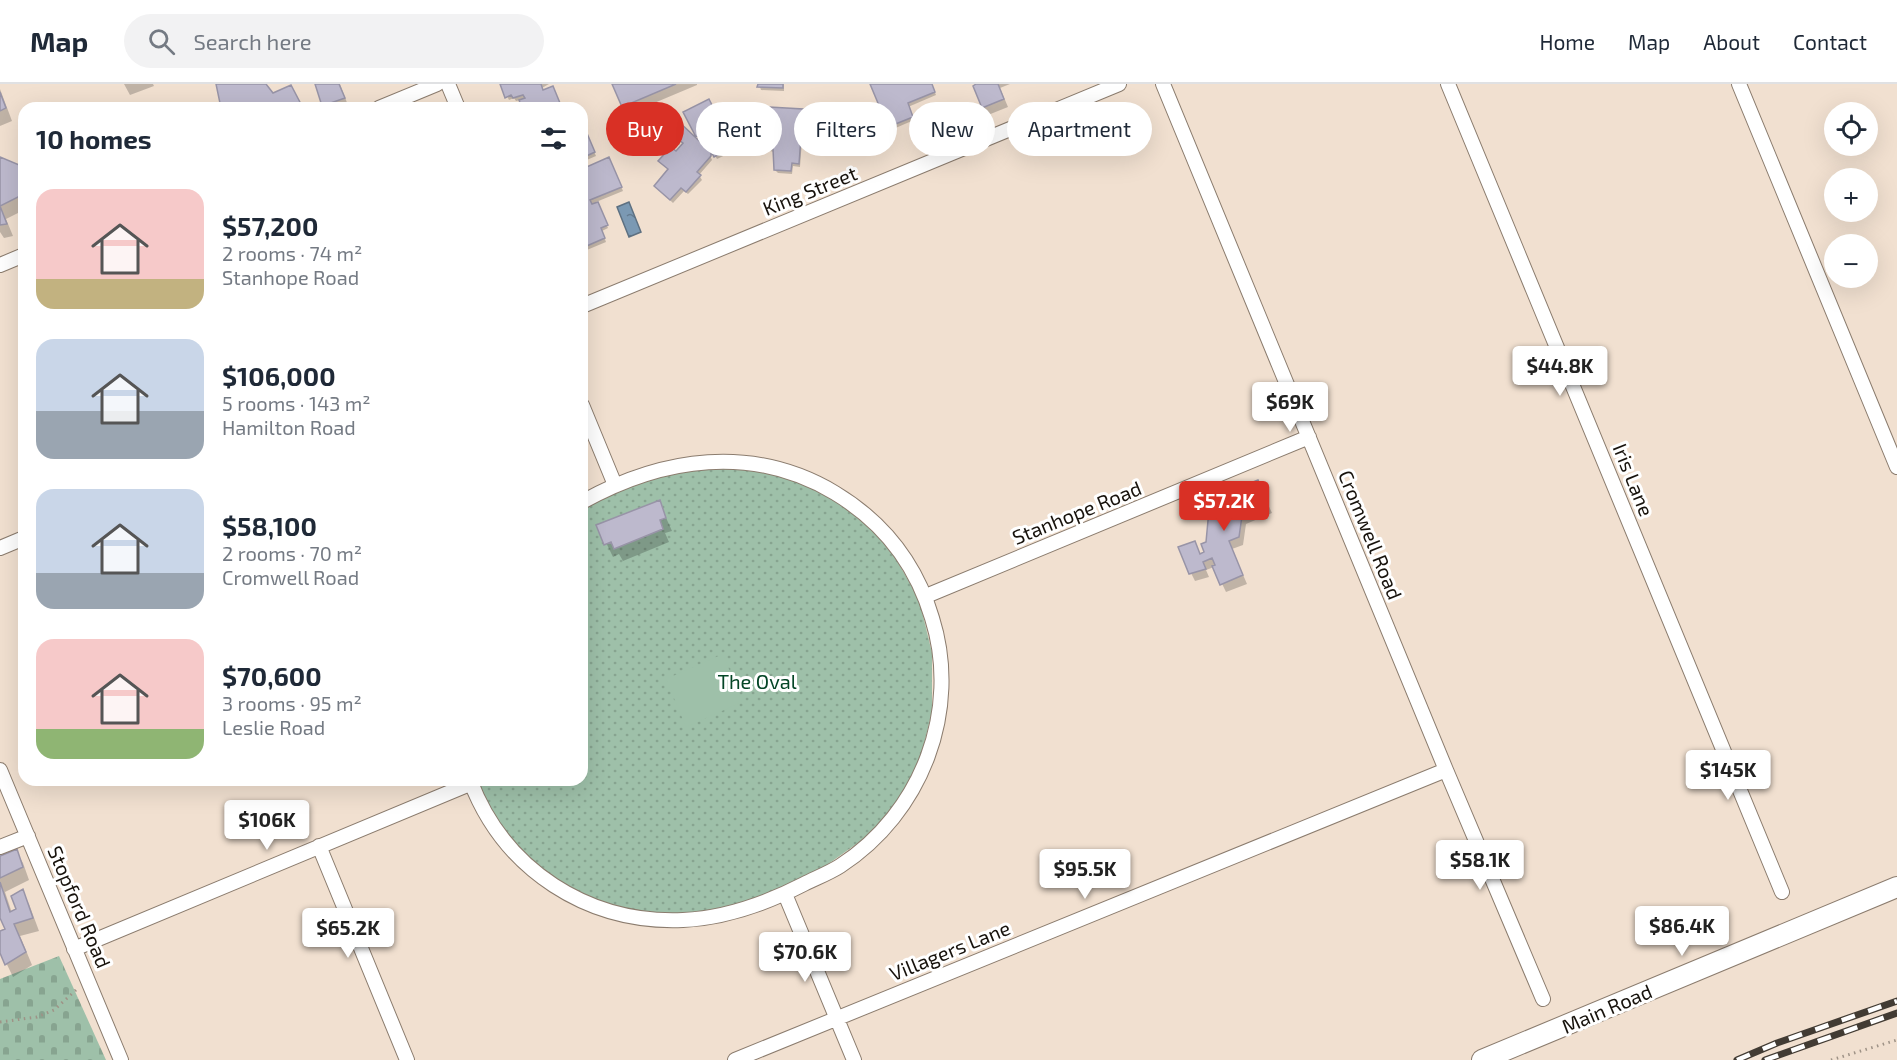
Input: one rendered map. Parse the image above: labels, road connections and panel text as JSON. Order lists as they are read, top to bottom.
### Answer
{
  "streets": {
    "main road": ["Main Road"],
    "street": [
      "King Street",
      "Iris Lane",
      "Stanhope Road",
      "Cromwell Road",
      "Stopford Road",
      "Villagers Lane"
    ]
  },
  "crossings": [
    ["Stanhope Road", "Cromwell Road"],
    ["Cromwell Road", "Villagers Lane"]
  ],
  "parks": ["The Oval"],
  "page": {
    "header": "Map",
    "search": "Search here",
    "nav": [
      "Home",
      "Map",
      "About",
      "Contact"
    ],
    "map_buttons": ["+", "−"],
    "chip": [
      "Buy",
      "Rent",
      "Filters",
      "New",
      "Apartment"
    ],
    "heading": "10 homes",
    "list": [
      {
        "name": "$57,200",
        "note": "2 rooms · 74 m² · Stanhope Road"
      },
      {
        "name": "$106,000",
        "note": "5 rooms · 143 m² · Hamilton Road"
      },
      {
        "name": "$58,100",
        "note": "2 rooms · 70 m² · Cromwell Road"
      },
      {
        "name": "$70,600",
        "note": "3 rooms · 95 m² · Leslie Road"
      }
    ],
    "price": [
      "$44.8K",
      "$69K",
      "$57.2K",
      "$145K",
      "$106K",
      "$58.1K",
      "$95.5K",
      "$86.4K",
      "$65.2K",
      "$70.6K"
    ]
  }
}
